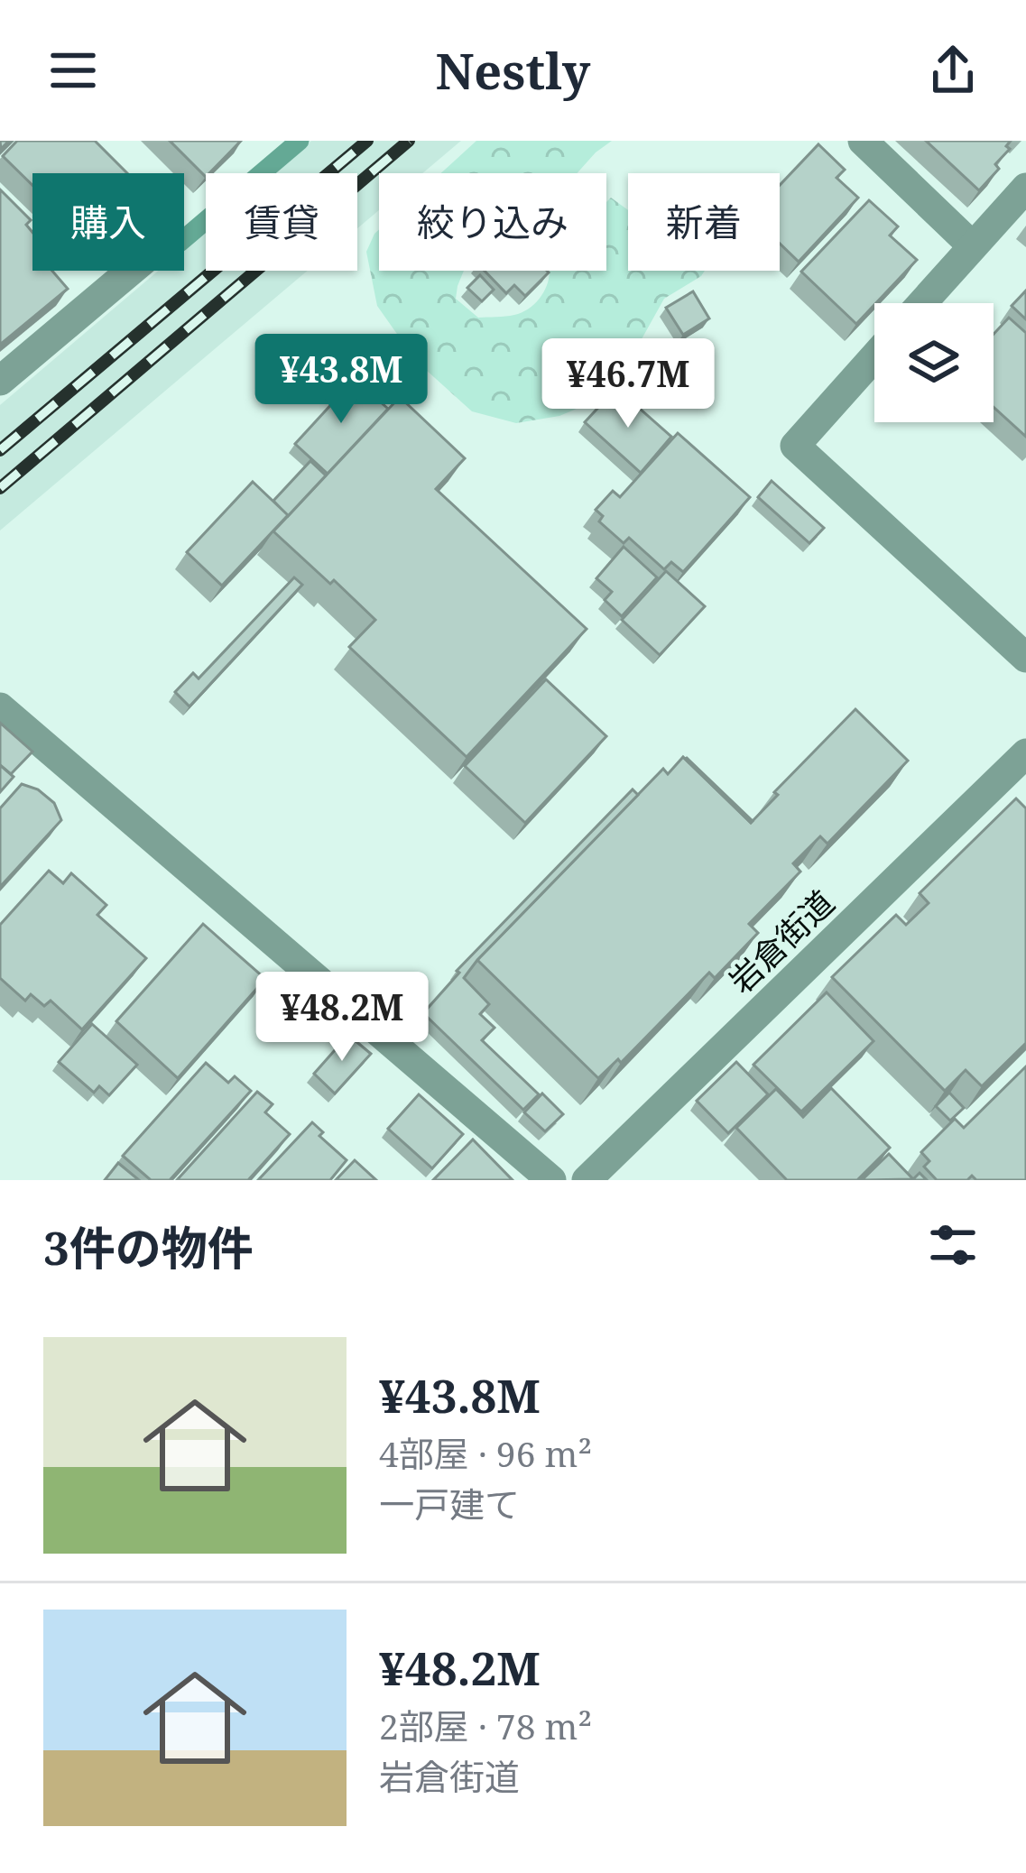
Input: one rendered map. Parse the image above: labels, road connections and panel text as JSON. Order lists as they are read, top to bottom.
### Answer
{
  "streets": {
    "street": ["岩倉街道"]
  },
  "page": {
    "header": "Nestly",
    "chip": [
      "購入",
      "賃貸",
      "絞り込み",
      "新着"
    ],
    "price": ["¥43.8M", "¥46.7M", "¥48.2M"],
    "heading": "3件の物件",
    "list": [
      {
        "name": "¥43.8M",
        "note": "4部屋 · 96 m² · 一戸建て"
      },
      {
        "name": "¥48.2M",
        "note": "2部屋 · 78 m² · 岩倉街道"
      }
    ]
  }
}
